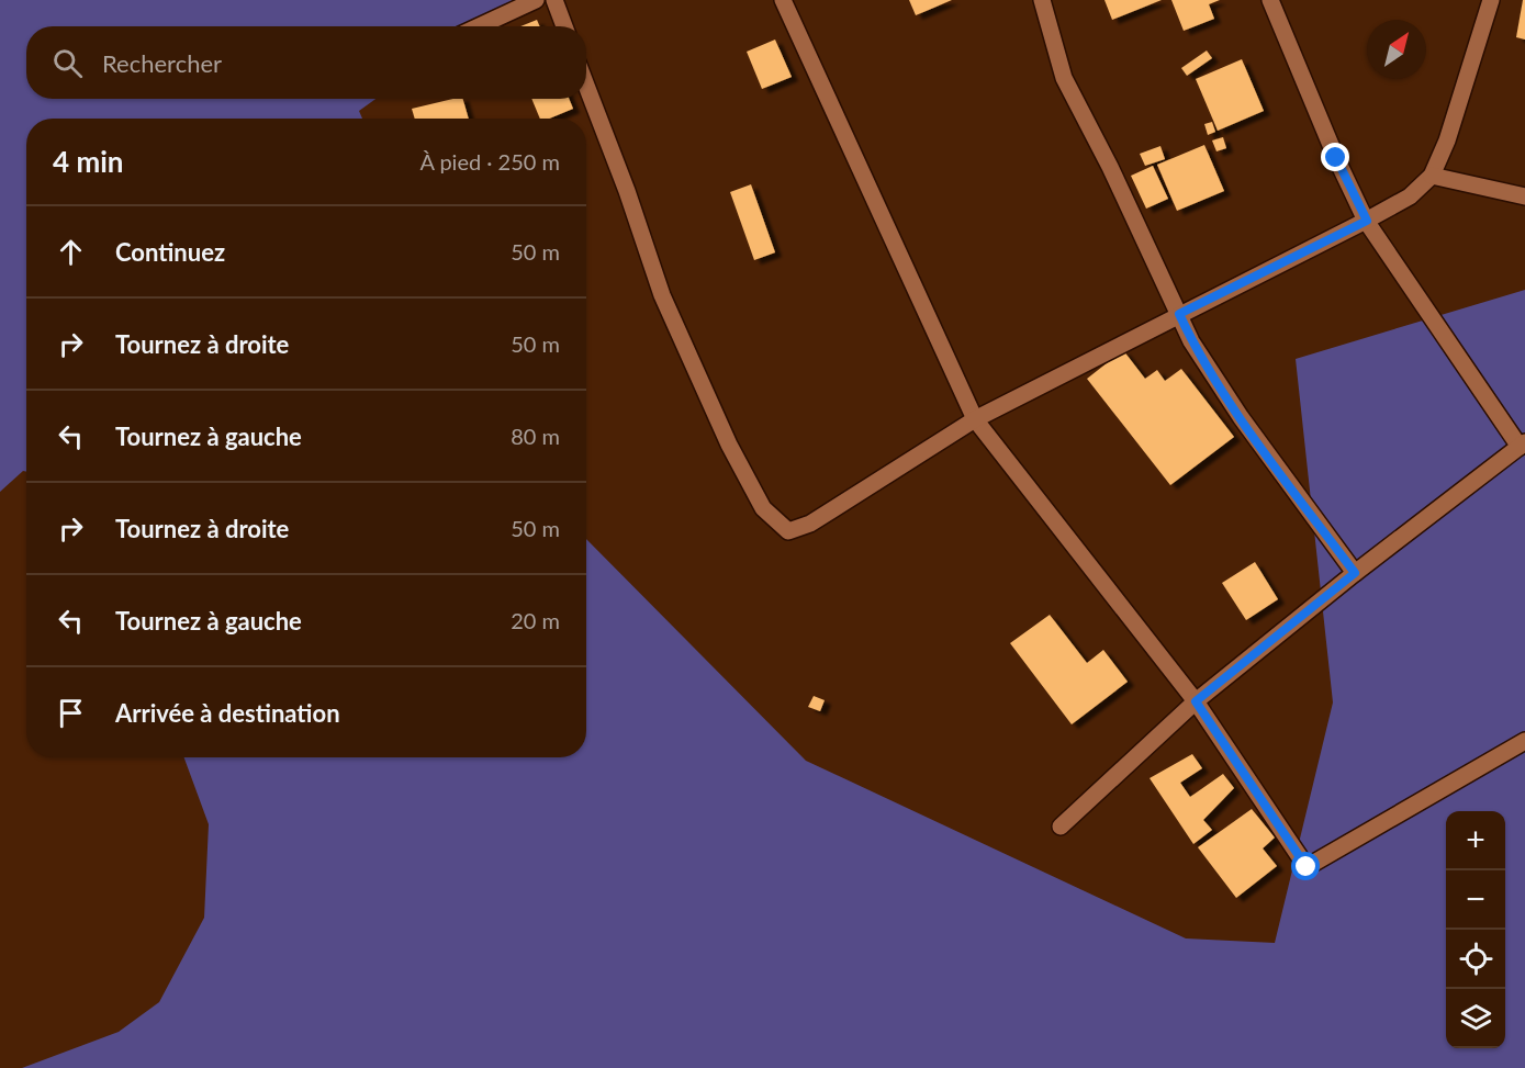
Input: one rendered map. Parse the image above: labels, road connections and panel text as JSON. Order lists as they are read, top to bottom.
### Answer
{
  "north": "top right",
  "page": {
    "search": "Rechercher",
    "heading": ["4 min", "À pied · 250 m"],
    "list": [
      ["Continuez", "50 m"],
      ["Tournez à droite", "50 m"],
      ["Tournez à gauche", "80 m"],
      ["Tournez à droite", "50 m"],
      ["Tournez à gauche", "20 m"],
      "Arrivée à destination"
    ],
    "map_buttons": ["+", "−"]
  }
}
